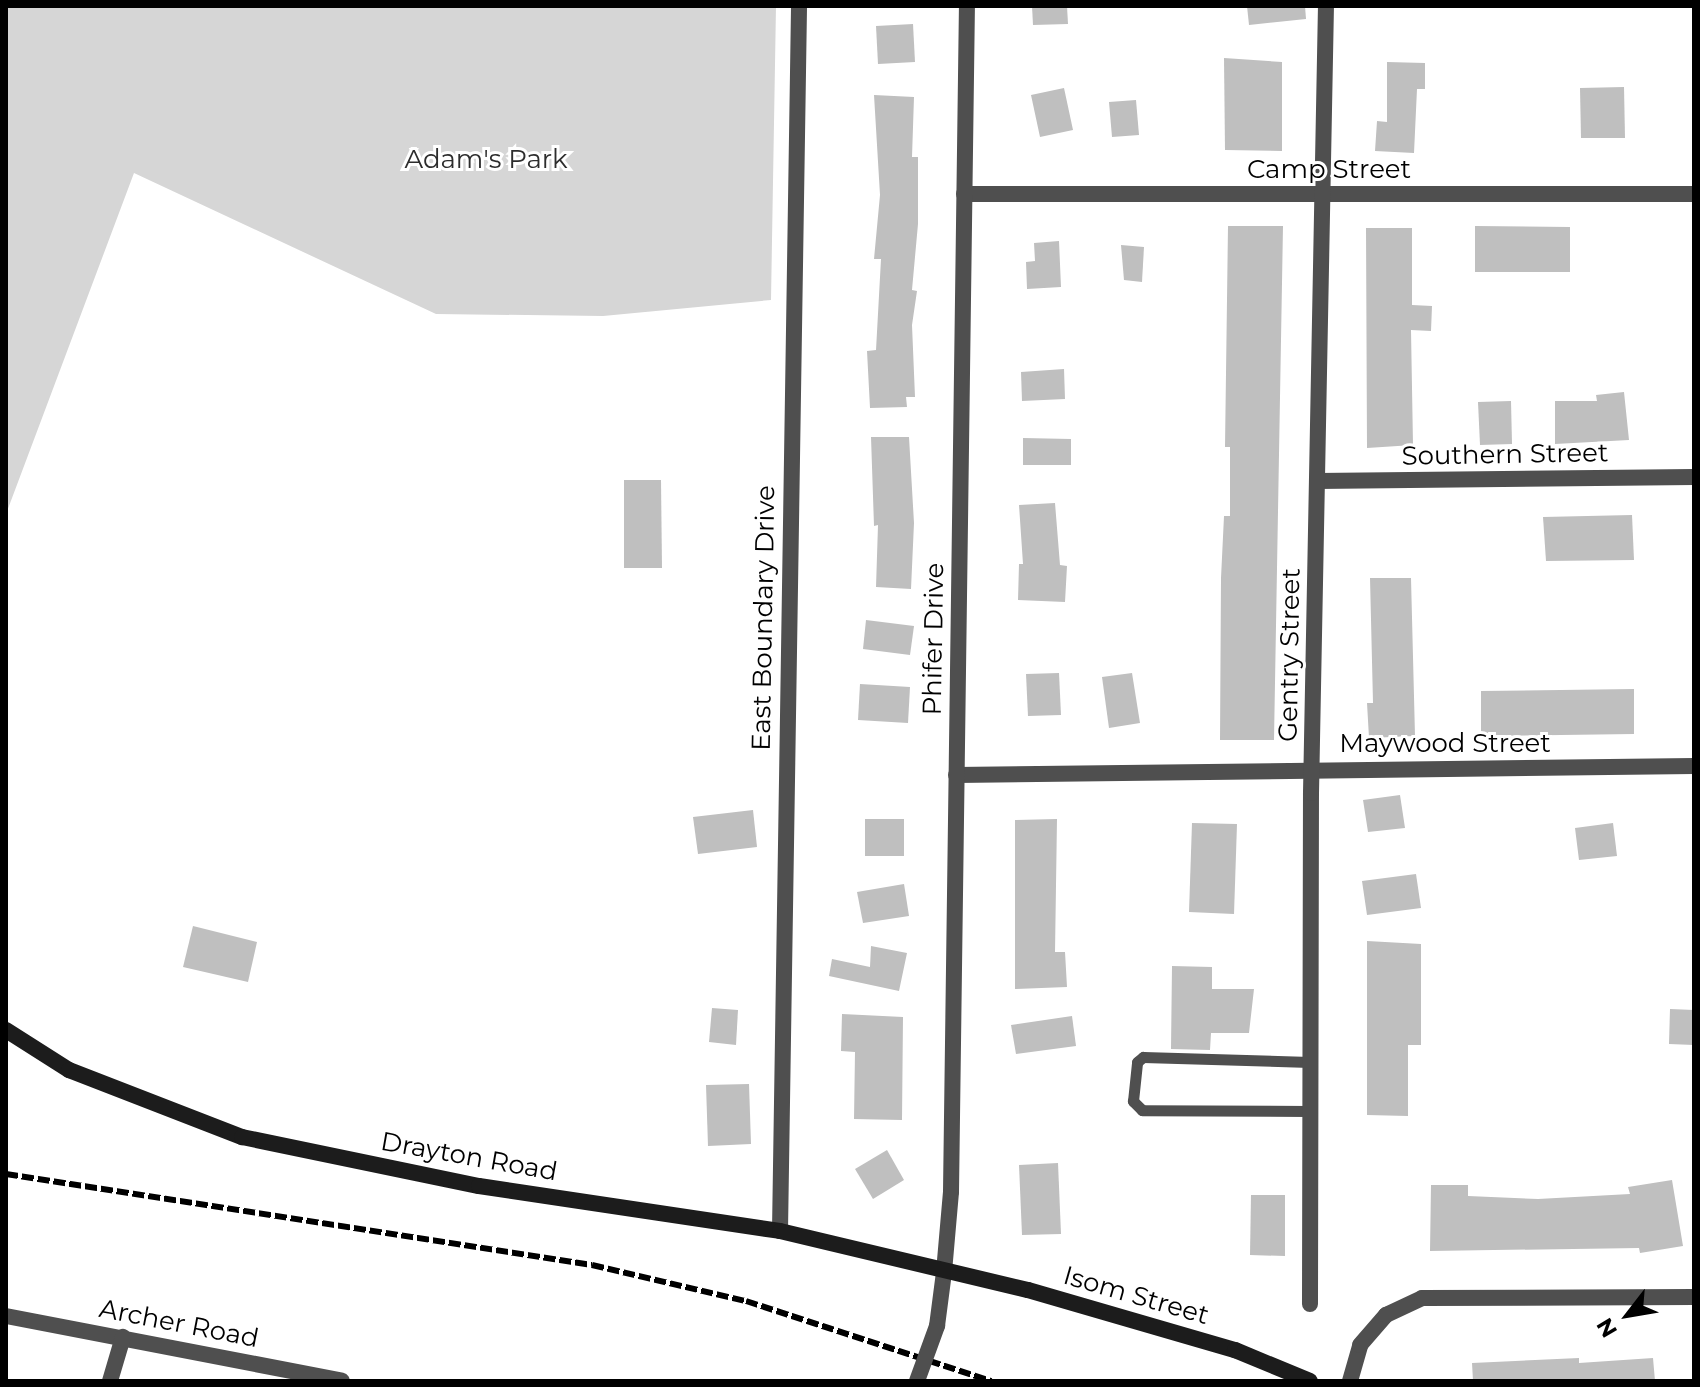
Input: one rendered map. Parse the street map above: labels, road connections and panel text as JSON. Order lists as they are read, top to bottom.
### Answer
{
  "streets": {
    "main road": ["Drayton Road", "Isom Street"],
    "street": [
      "Camp Street",
      "Southern Street",
      "East Boundary Drive",
      "Phifer Drive",
      "Gentry Street",
      "Maywood Street",
      "Archer Road"
    ]
  },
  "crossings": [
    ["Camp Street", "Phifer Drive"],
    ["Camp Street", "Gentry Street"],
    ["Southern Street", "Gentry Street"],
    ["East Boundary Drive", "Drayton Road"],
    ["Phifer Drive", "Maywood Street"],
    ["Phifer Drive", "Drayton Road"],
    ["Phifer Drive", "Isom Street"],
    ["Gentry Street", "Maywood Street"],
    ["Drayton Road", "Isom Street"]
  ],
  "parks": ["Adam's Park"],
  "north": "bottom left"
}
